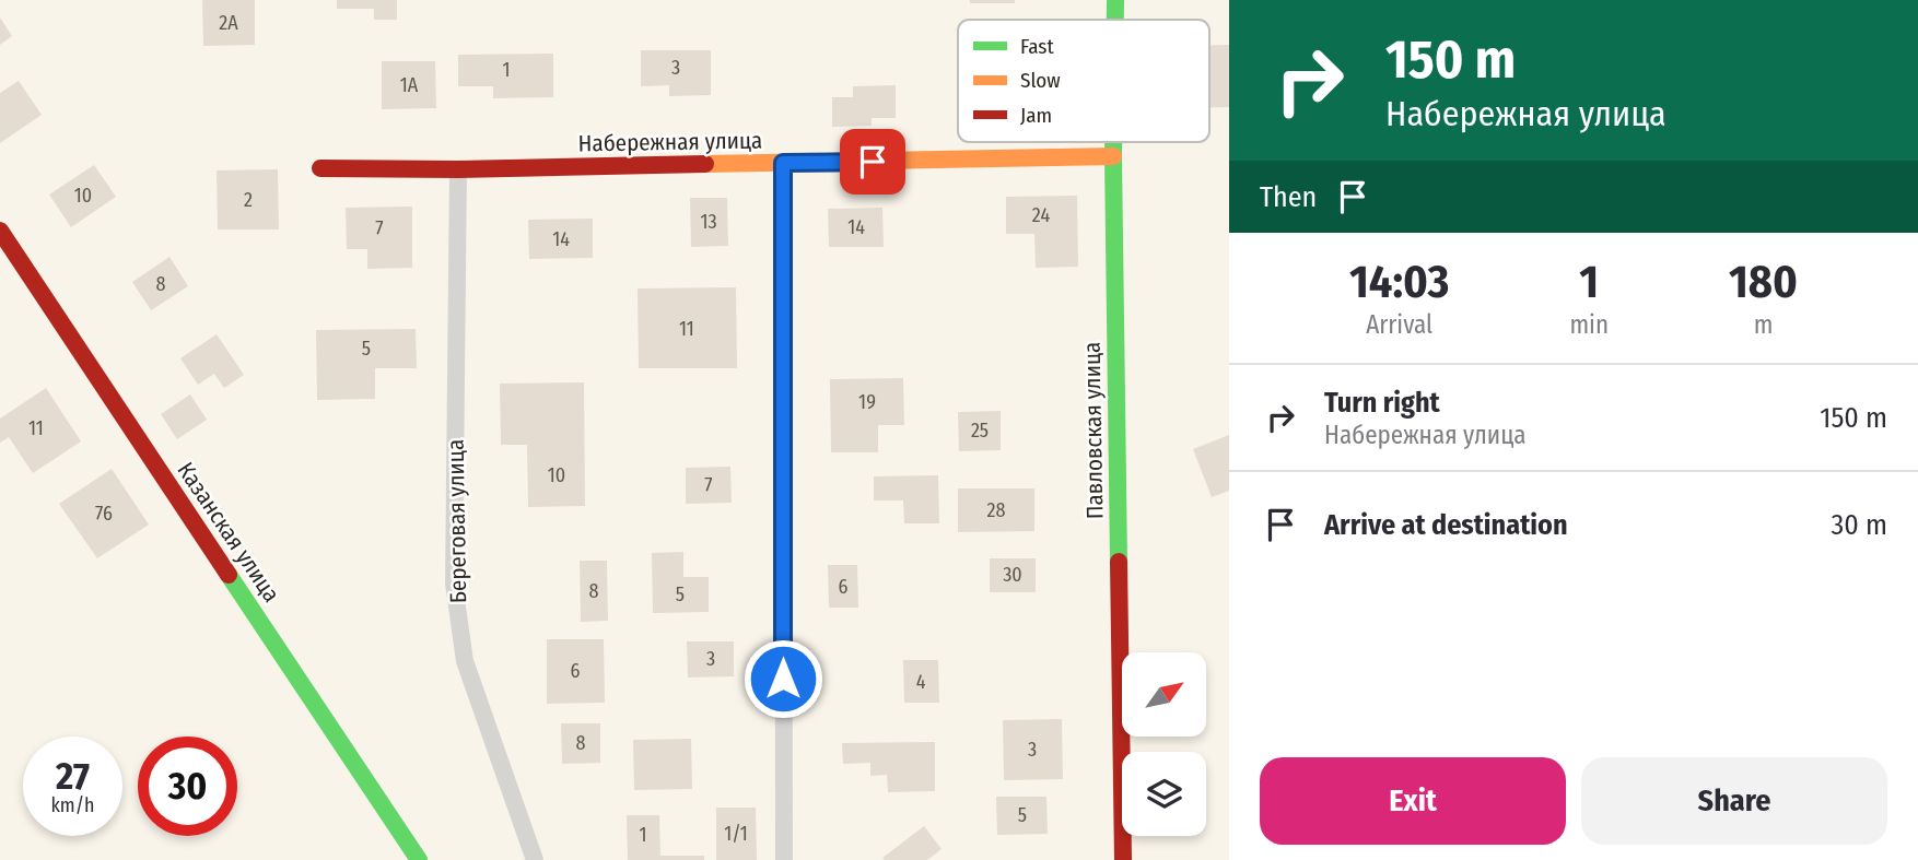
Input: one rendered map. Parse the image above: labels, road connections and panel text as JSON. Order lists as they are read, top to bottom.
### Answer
{
  "streets": {
    "street": [
      "Набережная улица",
      "Павловская улица",
      "Береговая улица",
      "Казанская улица"
    ]
  },
  "crossings": [
    ["Набережная улица", "Павловская улица"],
    ["Набережная улица", "Береговая улица"]
  ],
  "house_numbers": [
    "2А",
    "3",
    "1",
    "1А",
    "10",
    "2",
    "24",
    "13",
    "14",
    "7",
    "14",
    "8",
    "11",
    "5",
    "19",
    "11",
    "25",
    "10",
    "7",
    "28",
    "76",
    "30",
    "6",
    "8",
    "5",
    "3",
    "6",
    "4",
    "8",
    "3",
    "5",
    "1/1",
    "1"
  ],
  "legend": ["Fast", "Slow", "Jam"],
  "north": "top right",
  "page": {
    "turn": ["150 m", "Набережная улица"],
    "then": "Then",
    "eta": [
      "14:03",
      "Arrival",
      "1",
      "min",
      "180",
      "m"
    ],
    "list": [
      {
        "name": "Turn right",
        "note": "Набережная улица",
        "value": "150 m"
      },
      {
        "name": "Arrive at destination",
        "value": "30 m"
      }
    ],
    "speed": "27 km/h",
    "limit": "30",
    "buttons": ["Exit", "Share"]
  }
}
